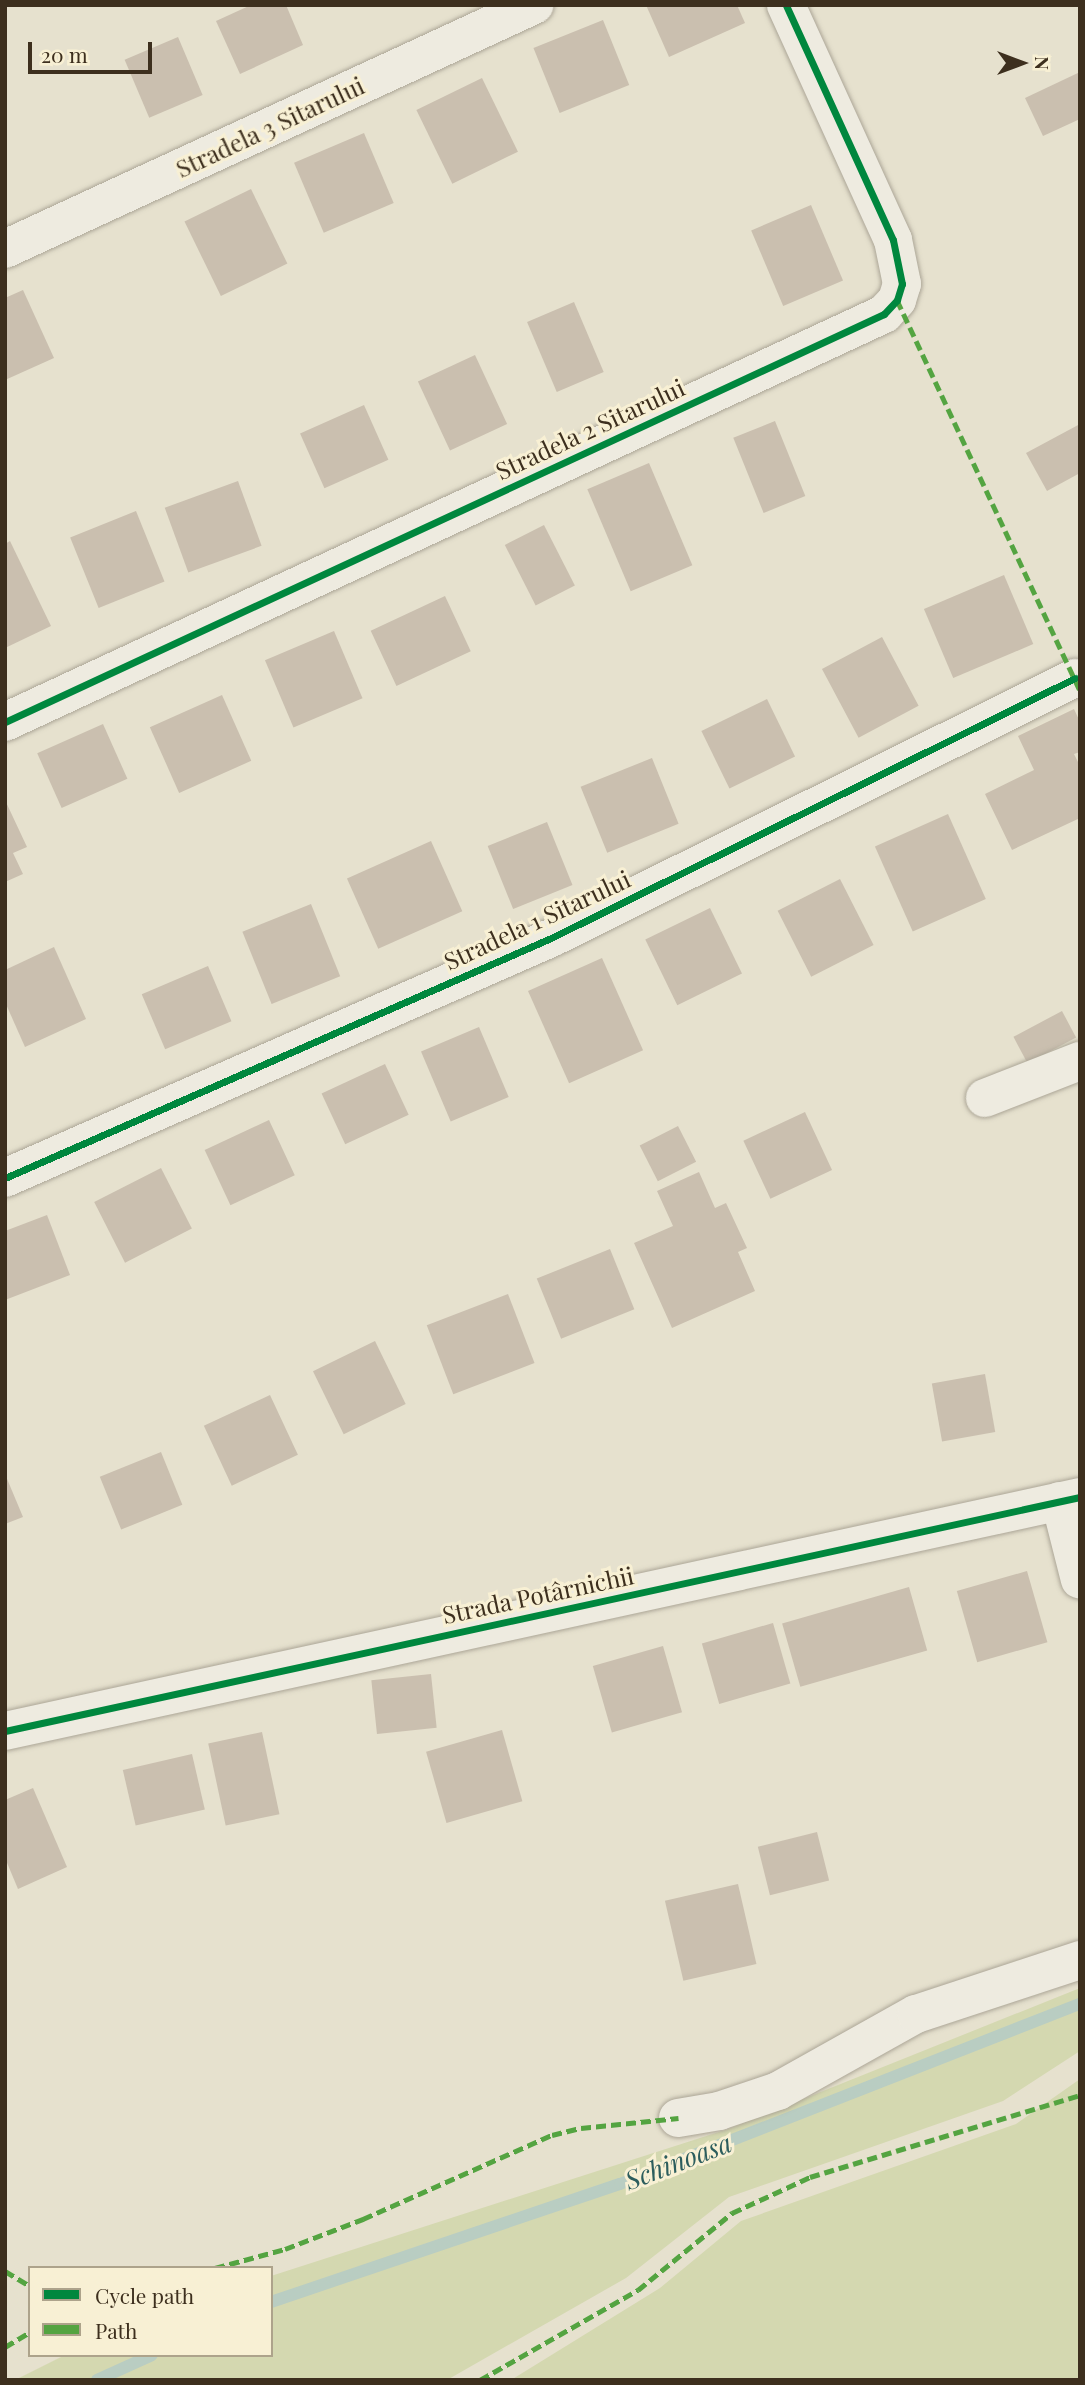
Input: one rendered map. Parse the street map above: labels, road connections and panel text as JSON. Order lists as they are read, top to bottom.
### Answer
{
  "streets": {
    "street": [
      "Stradela 3 Sitarului",
      "Stradela 2 Sitarului",
      "Stradela 1 Sitarului",
      "Strada Potârnichii"
    ]
  },
  "water": ["Schinoasa"],
  "legend": ["Cycle path", "Path"],
  "scale_bar": "20 m",
  "north": "right"
}
